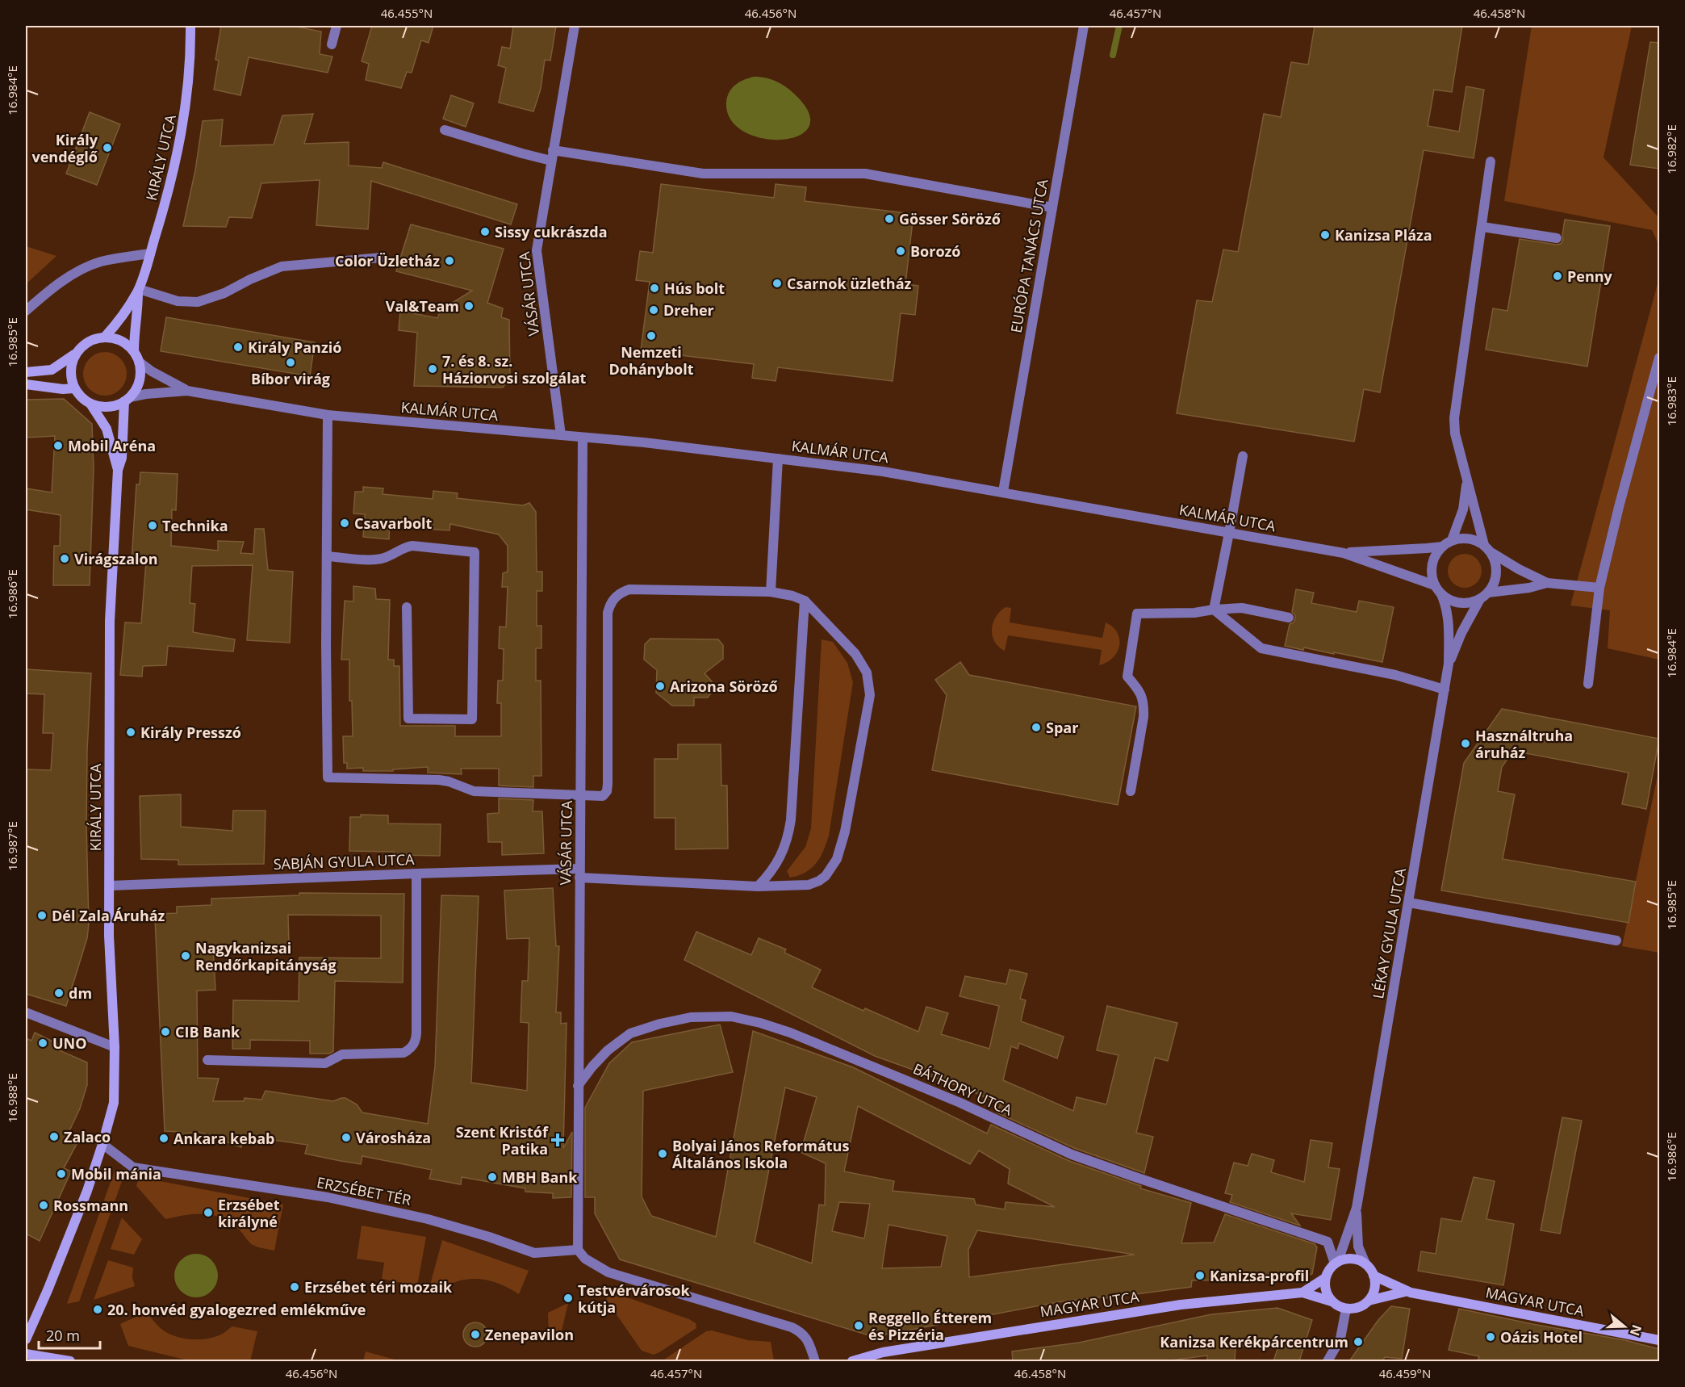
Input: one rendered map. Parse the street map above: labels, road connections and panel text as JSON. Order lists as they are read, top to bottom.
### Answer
{
  "streets": {
    "street": [
      "KIRÁLY UTCA",
      "EURÓPA TANÁCS UTCA",
      "VÁSÁR UTCA",
      "KALMÁR UTCA",
      "SABJÁN GYULA UTCA",
      "LÉKAY GYULA UTCA",
      "BÁTHORY UTCA",
      "ERZSÉBET TÉR",
      "MAGYAR UTCA"
    ]
  },
  "crossings": [
    ["KIRÁLY UTCA", "KALMÁR UTCA"],
    ["KIRÁLY UTCA", "SABJÁN GYULA UTCA"],
    ["KIRÁLY UTCA", "ERZSÉBET TÉR"],
    ["EURÓPA TANÁCS UTCA", "KALMÁR UTCA"],
    ["VÁSÁR UTCA", "KALMÁR UTCA"],
    ["VÁSÁR UTCA", "SABJÁN GYULA UTCA"],
    ["VÁSÁR UTCA", "BÁTHORY UTCA"],
    ["VÁSÁR UTCA", "ERZSÉBET TÉR"],
    ["BÁTHORY UTCA", "MAGYAR UTCA"]
  ],
  "places": {
    "other": [
      "Király vendéglő",
      "Gösser Söröző",
      "Sissy cukrászda",
      "Kanizsa Pláza",
      "Borozó",
      "Color Üzletház",
      "Penny",
      "Csarnok üzletház",
      "Hús bolt",
      "Val&Team",
      "Dreher",
      "Nemzeti Dohánybolt",
      "Király Panzió",
      "Bíbor virág",
      "7. és 8. sz. Háziorvosi szolgálat",
      "Mobil Aréna",
      "Csavarbolt",
      "Technika",
      "Virágszalon",
      "Arizona Söröző",
      "Spar",
      "Király Presszó",
      "Használtruha áruház",
      "Dél Zala Áruház",
      "Nagykanizsai Rendőrkapitányság",
      "dm",
      "CIB Bank",
      "UNO",
      "Zalaco",
      "Városháza",
      "Ankara kebab",
      "Bolyai János Református Általános Iskola",
      "Mobil mánia",
      "MBH Bank",
      "Rossmann",
      "Erzsébet királyné",
      "Kanizsa-profil",
      "Erzsébet téri mozaik",
      "Testvérvárosok kútja",
      "20. honvéd gyalogezred emlékműve",
      "Reggello Étterem és Pizzéria",
      "Zenepavilon",
      "Oázis Hotel",
      "Kanizsa Kerékpárcentrum"
    ],
    "health": ["Szent Kristóf Patika"]
  },
  "scale_bar": "20 m",
  "north": "right",
  "coordinates": [
    "46.455°N",
    "46.456°N",
    "46.457°N",
    "46.458°N",
    "16.984°E",
    "16.982°E",
    "16.985°E",
    "16.983°E",
    "16.986°E",
    "16.987°E",
    "16.988°E",
    "46.459°N"
  ]
}
